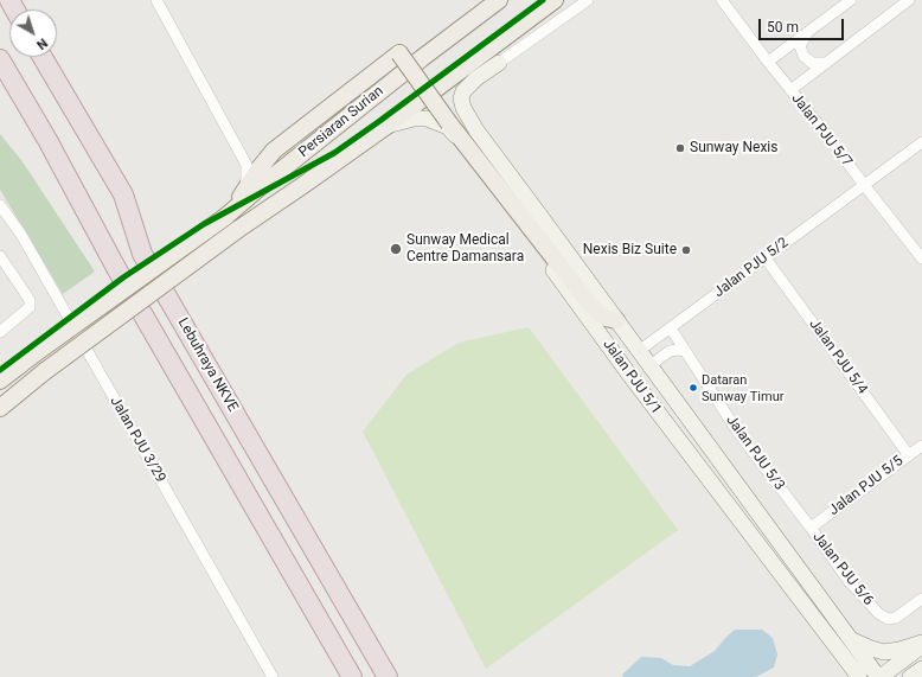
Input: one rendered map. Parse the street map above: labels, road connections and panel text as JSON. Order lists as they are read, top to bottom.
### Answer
{
  "streets": {
    "highway": ["Lebuhraya NKVE"],
    "main road": ["Persiaran Surian"],
    "street": [
      "Jalan PJU 5/7",
      "Jalan PJU 5/2",
      "Jalan PJU 5/4",
      "Jalan PJU 5/1",
      "Jalan PJU 3/29",
      "Jalan PJU 5/3",
      "Jalan PJU 5/5",
      "Jalan PJU 5/6"
    ]
  },
  "crossings": [
    ["Persiaran Surian", "Jalan PJU 5/1"],
    ["Jalan PJU 5/7", "Jalan PJU 5/2"],
    ["Jalan PJU 5/2", "Jalan PJU 5/4"],
    ["Jalan PJU 5/2", "Jalan PJU 5/1"],
    ["Jalan PJU 5/2", "Jalan PJU 5/3"],
    ["Jalan PJU 5/4", "Jalan PJU 5/5"],
    ["Jalan PJU 5/3", "Jalan PJU 5/5"],
    ["Jalan PJU 5/3", "Jalan PJU 5/6"],
    ["Jalan PJU 5/5", "Jalan PJU 5/6"]
  ],
  "places": [
    "Sunway Nexis",
    "Sunway Medical Centre Damansara",
    "Nexis Biz Suite",
    "Dataran Sunway Timur"
  ],
  "scale_bar": "50 m",
  "north": "bottom right"
}
